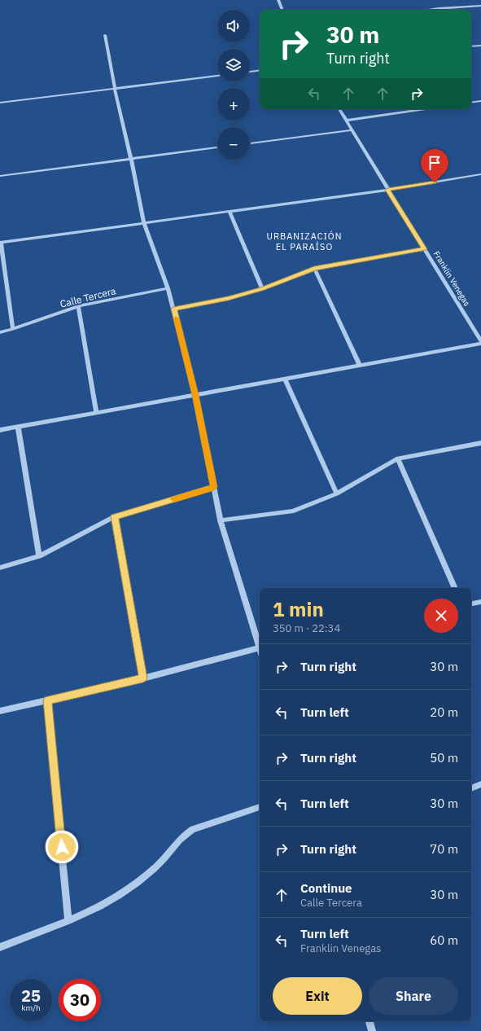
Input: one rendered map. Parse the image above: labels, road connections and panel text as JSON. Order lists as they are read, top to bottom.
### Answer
{
  "streets": {
    "street": ["Franklin Venegas", "Calle Tercera"]
  },
  "districts": ["URBANIZACIÓN EL PARAÍSO"],
  "page": {
    "map_buttons": ["+", "−"],
    "turn": ["30 m", "Turn right"],
    "heading": ["1 min", "350 m · 22:34"],
    "list": [
      {
        "name": "Turn right",
        "value": "30 m"
      },
      {
        "name": "Turn left",
        "value": "20 m"
      },
      {
        "name": "Turn right",
        "value": "50 m"
      },
      {
        "name": "Turn left",
        "value": "30 m"
      },
      {
        "name": "Turn right",
        "value": "70 m"
      },
      {
        "name": "Continue",
        "note": "Calle Tercera",
        "value": "30 m"
      },
      {
        "name": "Turn left",
        "note": "Franklin Venegas",
        "value": "60 m"
      }
    ],
    "buttons": ["Exit", "Share"],
    "speed": "25 km/h",
    "limit": "30"
  }
}
